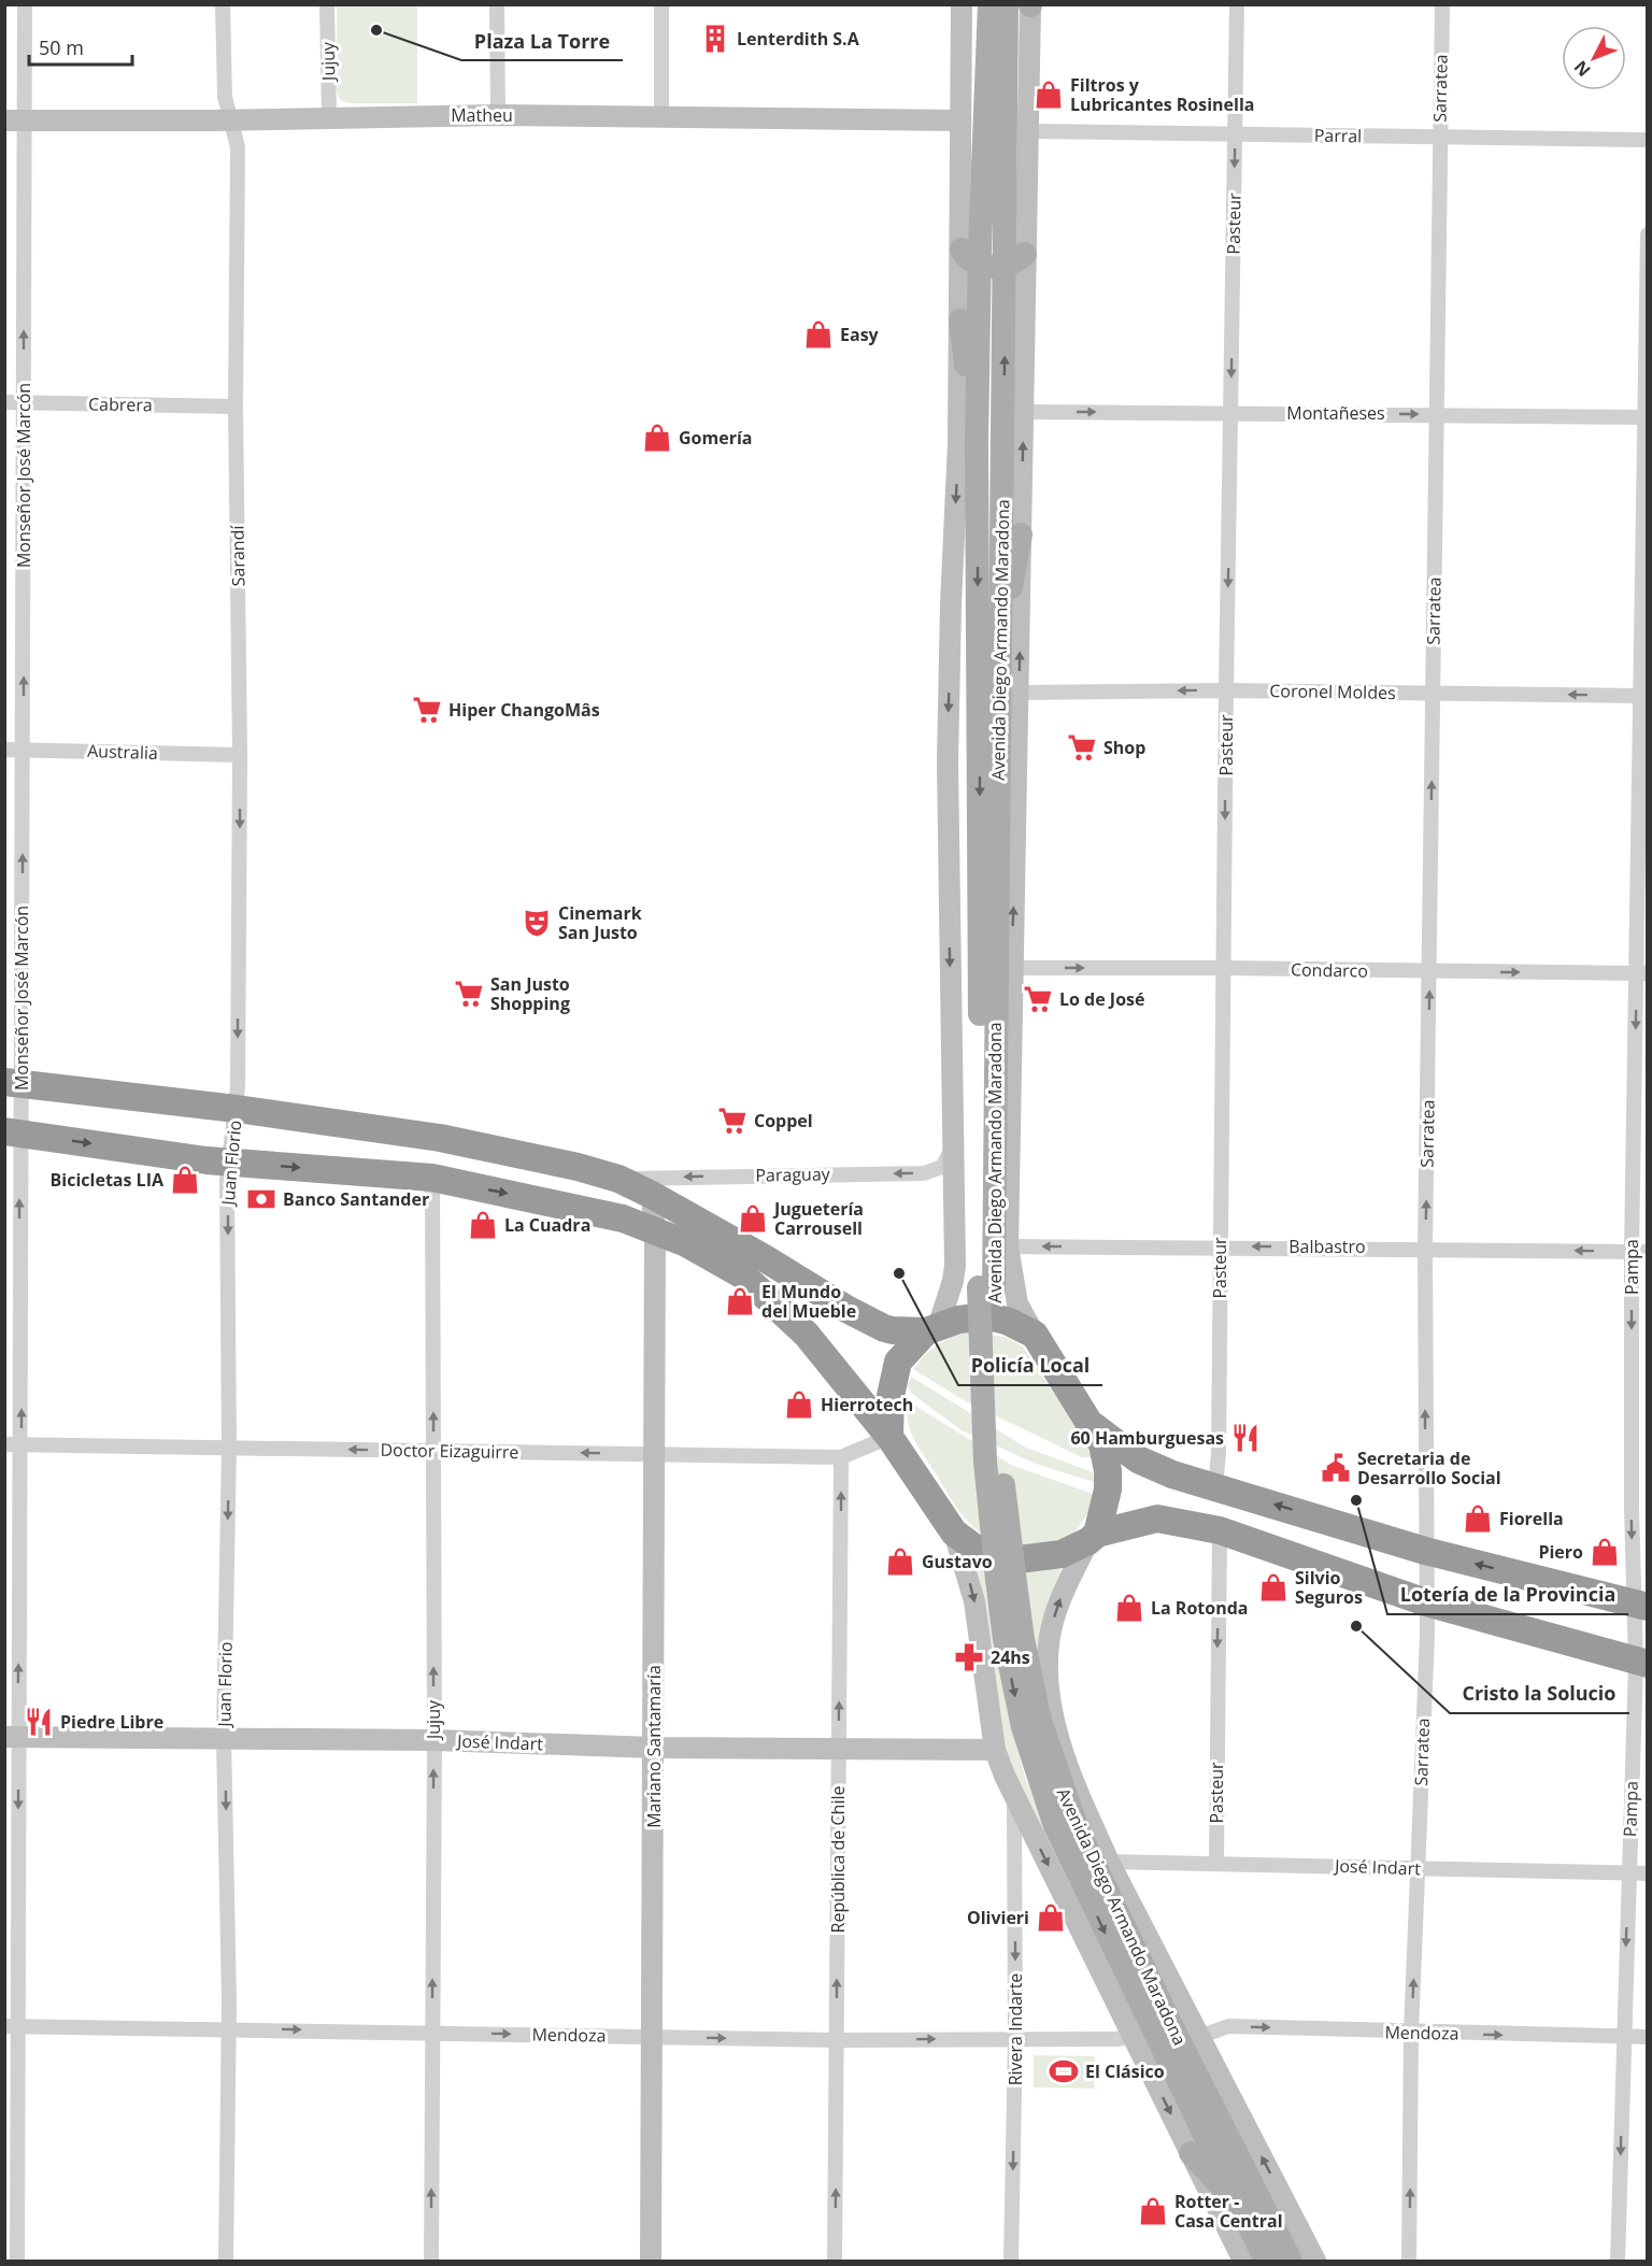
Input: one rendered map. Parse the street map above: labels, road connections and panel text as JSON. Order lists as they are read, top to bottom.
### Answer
{
  "streets": {
    "main road": ["Avenida Diego Armando Maradona"],
    "street": [
      "Jujuy",
      "Sarratea",
      "Matheu",
      "Parral",
      "Pasteur",
      "Cabrera",
      "Montañeses",
      "Monseñor José Marcón",
      "Sarandí",
      "Coronel Moldes",
      "Australia",
      "Condarco",
      "Juan Florio",
      "Paraguay",
      "Balbastro",
      "Pampa",
      "Doctor Eizaguirre",
      "José Indart",
      "Mariano Santamaría",
      "República de Chile",
      "Rivera Indarte",
      "Mendoza"
    ]
  },
  "crossings": [
    ["Jujuy", "Matheu"],
    ["Jujuy", "Doctor Eizaguirre"],
    ["Jujuy", "José Indart"],
    ["Jujuy", "Mendoza"],
    ["Sarratea", "Parral"],
    ["Sarratea", "Montañeses"],
    ["Sarratea", "Coronel Moldes"],
    ["Sarratea", "Condarco"],
    ["Sarratea", "Balbastro"],
    ["Sarratea", "José Indart"],
    ["Sarratea", "Mendoza"],
    ["Matheu", "Monseñor José Marcón"],
    ["Matheu", "Sarandí"],
    ["Matheu", "Avenida Diego Armando Maradona"],
    ["Parral", "Pasteur"],
    ["Parral", "Avenida Diego Armando Maradona"],
    ["Pasteur", "Montañeses"],
    ["Pasteur", "Coronel Moldes"],
    ["Pasteur", "Condarco"],
    ["Pasteur", "Balbastro"],
    ["Pasteur", "José Indart"],
    ["Cabrera", "Monseñor José Marcón"],
    ["Cabrera", "Sarandí"],
    ["Montañeses", "Avenida Diego Armando Maradona"],
    ["Montañeses", "Pampa"],
    ["Monseñor José Marcón", "Australia"],
    ["Monseñor José Marcón", "Doctor Eizaguirre"],
    ["Monseñor José Marcón", "José Indart"],
    ["Monseñor José Marcón", "Mendoza"],
    ["Sarandí", "Australia"],
    ["Sarandí", "Juan Florio"],
    ["Avenida Diego Armando Maradona", "Coronel Moldes"],
    ["Avenida Diego Armando Maradona", "Condarco"],
    ["Avenida Diego Armando Maradona", "Paraguay"],
    ["Avenida Diego Armando Maradona", "Balbastro"],
    ["Avenida Diego Armando Maradona", "Doctor Eizaguirre"],
    ["Avenida Diego Armando Maradona", "José Indart"],
    ["Avenida Diego Armando Maradona", "Mendoza"],
    ["Coronel Moldes", "Pampa"],
    ["Condarco", "Pampa"],
    ["Juan Florio", "Doctor Eizaguirre"],
    ["Juan Florio", "José Indart"],
    ["Juan Florio", "Mendoza"],
    ["Balbastro", "Pampa"],
    ["Pampa", "José Indart"],
    ["Pampa", "Mendoza"],
    ["Doctor Eizaguirre", "Mariano Santamaría"],
    ["Doctor Eizaguirre", "República de Chile"],
    ["José Indart", "Mariano Santamaría"],
    ["José Indart", "República de Chile"],
    ["Mariano Santamaría", "Mendoza"],
    ["República de Chile", "Mendoza"],
    ["Rivera Indarte", "Mendoza"]
  ],
  "one_way": [
    "Jujuy",
    "Sarratea",
    "Pasteur",
    "Montañeses",
    "Coronel Moldes",
    "Condarco",
    "Juan Florio",
    "Paraguay",
    "Balbastro",
    "Pampa",
    "Doctor Eizaguirre",
    "República de Chile",
    "Rivera Indarte",
    "Mendoza"
  ],
  "places": {
    "other": [
      "Plaza La Torre",
      "Policía Local",
      "Lotería de la Provincia",
      "Cristo la Solucio"
    ],
    "building": ["Lenterdith S.A"],
    "shop": [
      "Filtros y Lubricantes Rosinella",
      "Easy",
      "Gomería",
      "Bicicletas LIA",
      "Juguetería Carrousell",
      "La Cuadra",
      "El Mundo del Mueble",
      "Hierrotech",
      "Fiorella",
      "Piero",
      "Gustavo",
      "Silvio Seguros",
      "La Rotonda",
      "Olivieri",
      "Rotter - Casa Central"
    ],
    "supermarket": [
      "Hiper ChangoMâs",
      "Shop",
      "San Justo Shopping",
      "Lo de José",
      "Coppel"
    ],
    "theatre": ["Cinemark San Justo"],
    "bank": ["Banco Santander"],
    "restaurant": ["60 Hamburguesas", "Piedre Libre"],
    "public building": ["Secretaria de Desarrollo Social"],
    "pharmacy": ["24hs"],
    "sports": ["El Clásico"]
  },
  "scale_bar": "50 m",
  "north": "bottom left"
}
